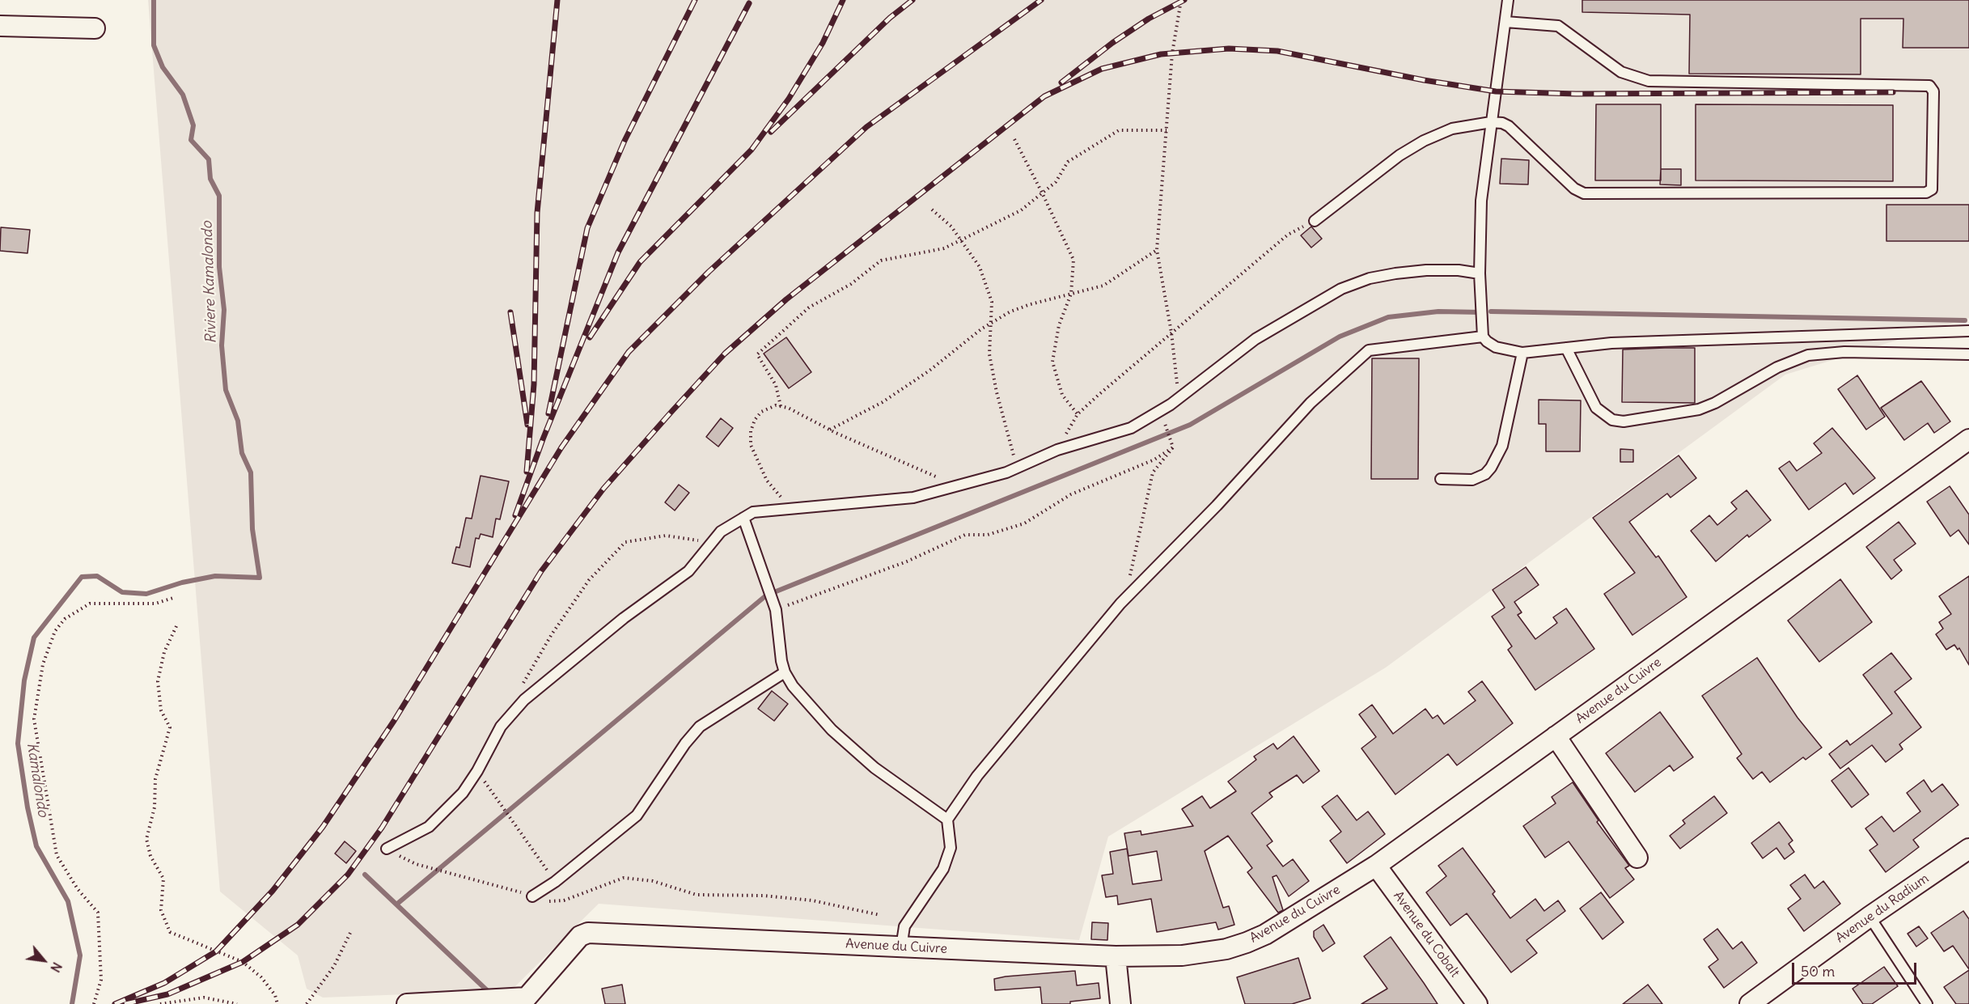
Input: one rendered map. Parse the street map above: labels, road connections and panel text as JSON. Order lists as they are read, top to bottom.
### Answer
{
  "streets": {
    "street": ["Avenue du Cuivre", "Avenue du Radium", "Avenue du Cobalt"]
  },
  "crossings": [
    ["Avenue du Cuivre", "Avenue du Cobalt"]
  ],
  "water": ["Riviere Kamalondo", "Kamalondo"],
  "scale_bar": "50 m",
  "north": "bottom right"
}
